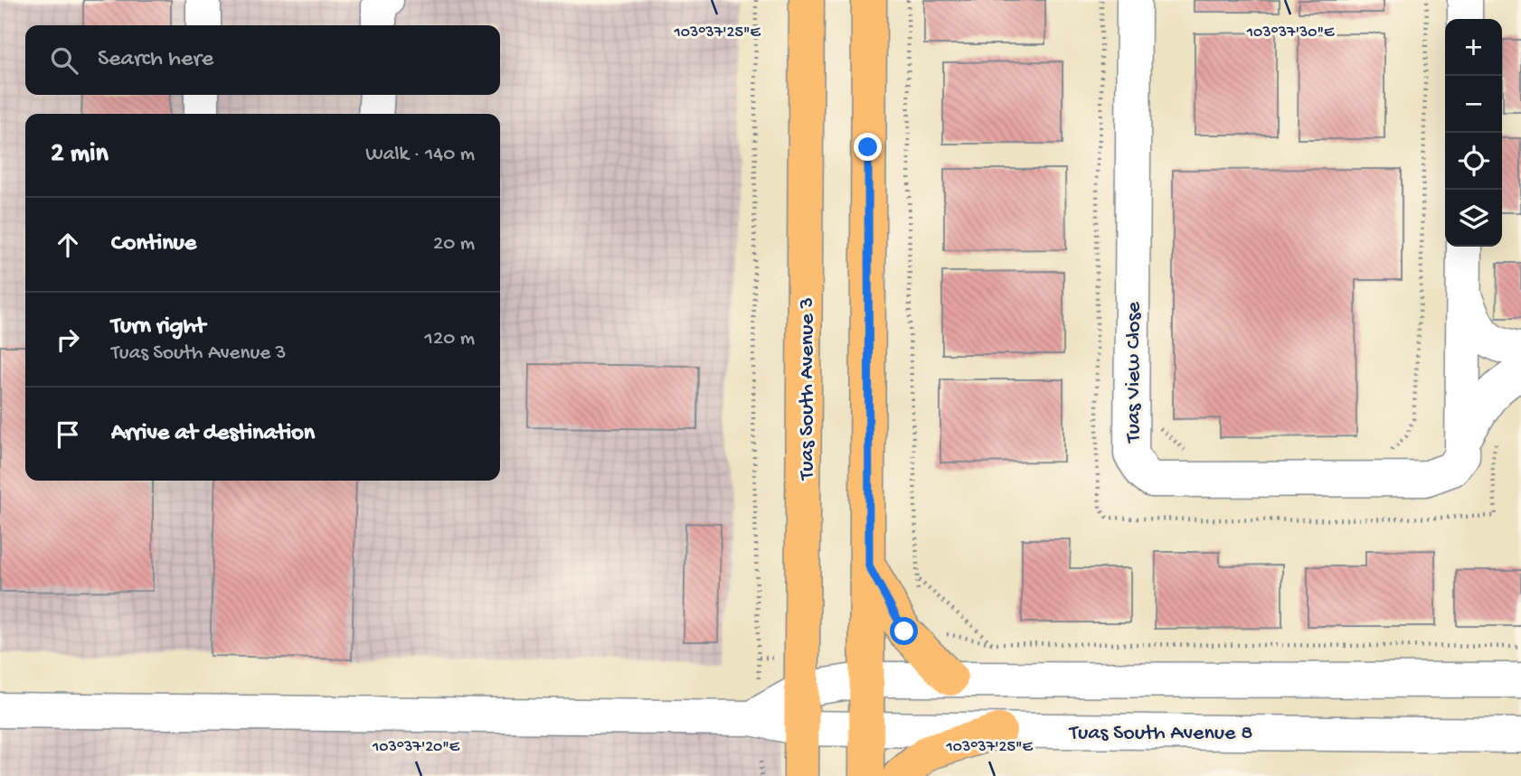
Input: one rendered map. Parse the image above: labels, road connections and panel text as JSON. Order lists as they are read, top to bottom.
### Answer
{
  "streets": {
    "main road": ["Tuas South Avenue 3"],
    "street": ["Tuas View Close", "Tuas South Avenue 8"]
  },
  "crossings": [
    ["Tuas South Avenue 3", "Tuas South Avenue 8"]
  ],
  "page": {
    "map_buttons": ["+", "−"],
    "search": "Search here",
    "heading": ["2 min", "Walk · 140 m"],
    "list": [
      ["Continue", "20 m"],
      ["Turn right", "Tuas South Avenue 3", "120 m"],
      "Arrive at destination"
    ]
  },
  "coordinates": ["103°37'25\"E", "103°37'30\"E", "103°37'20\"E"]
}
